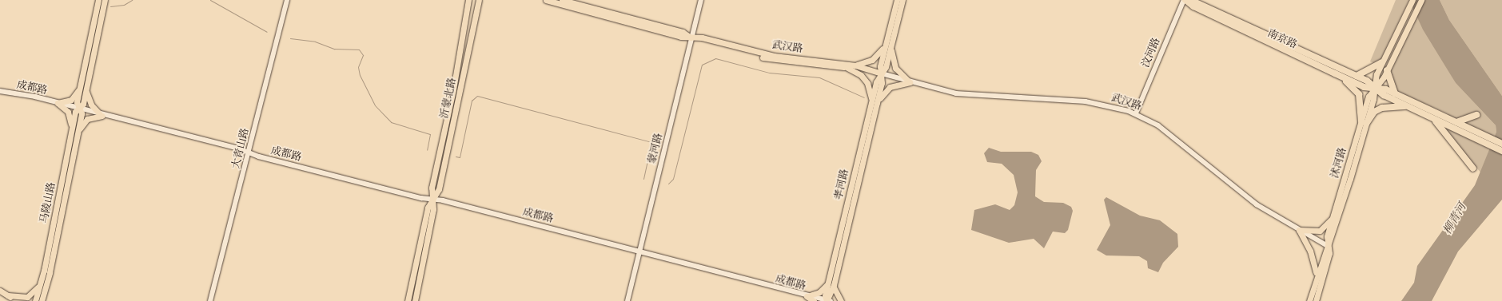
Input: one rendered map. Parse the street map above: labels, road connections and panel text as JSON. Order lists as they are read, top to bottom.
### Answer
{
  "streets": {
    "highway": ["南京路"],
    "main road": [
      "武汉路",
      "沂蒙北路",
      "沭河路",
      "孝河路",
      "马陵山路"
    ],
    "street": [
      "汶河路",
      "成都路",
      "大青山路",
      "蒙河路"
    ]
  },
  "crossings": [
    ["南京路", "汶河路"],
    ["南京路", "沭河路"],
    ["武汉路", "汶河路"],
    ["武汉路", "蒙河路"],
    ["武汉路", "沭河路"],
    ["武汉路", "孝河路"],
    ["成都路", "沂蒙北路"],
    ["成都路", "大青山路"],
    ["成都路", "蒙河路"],
    ["成都路", "孝河路"],
    ["成都路", "马陵山路"]
  ],
  "water": ["柳青河"]
}
